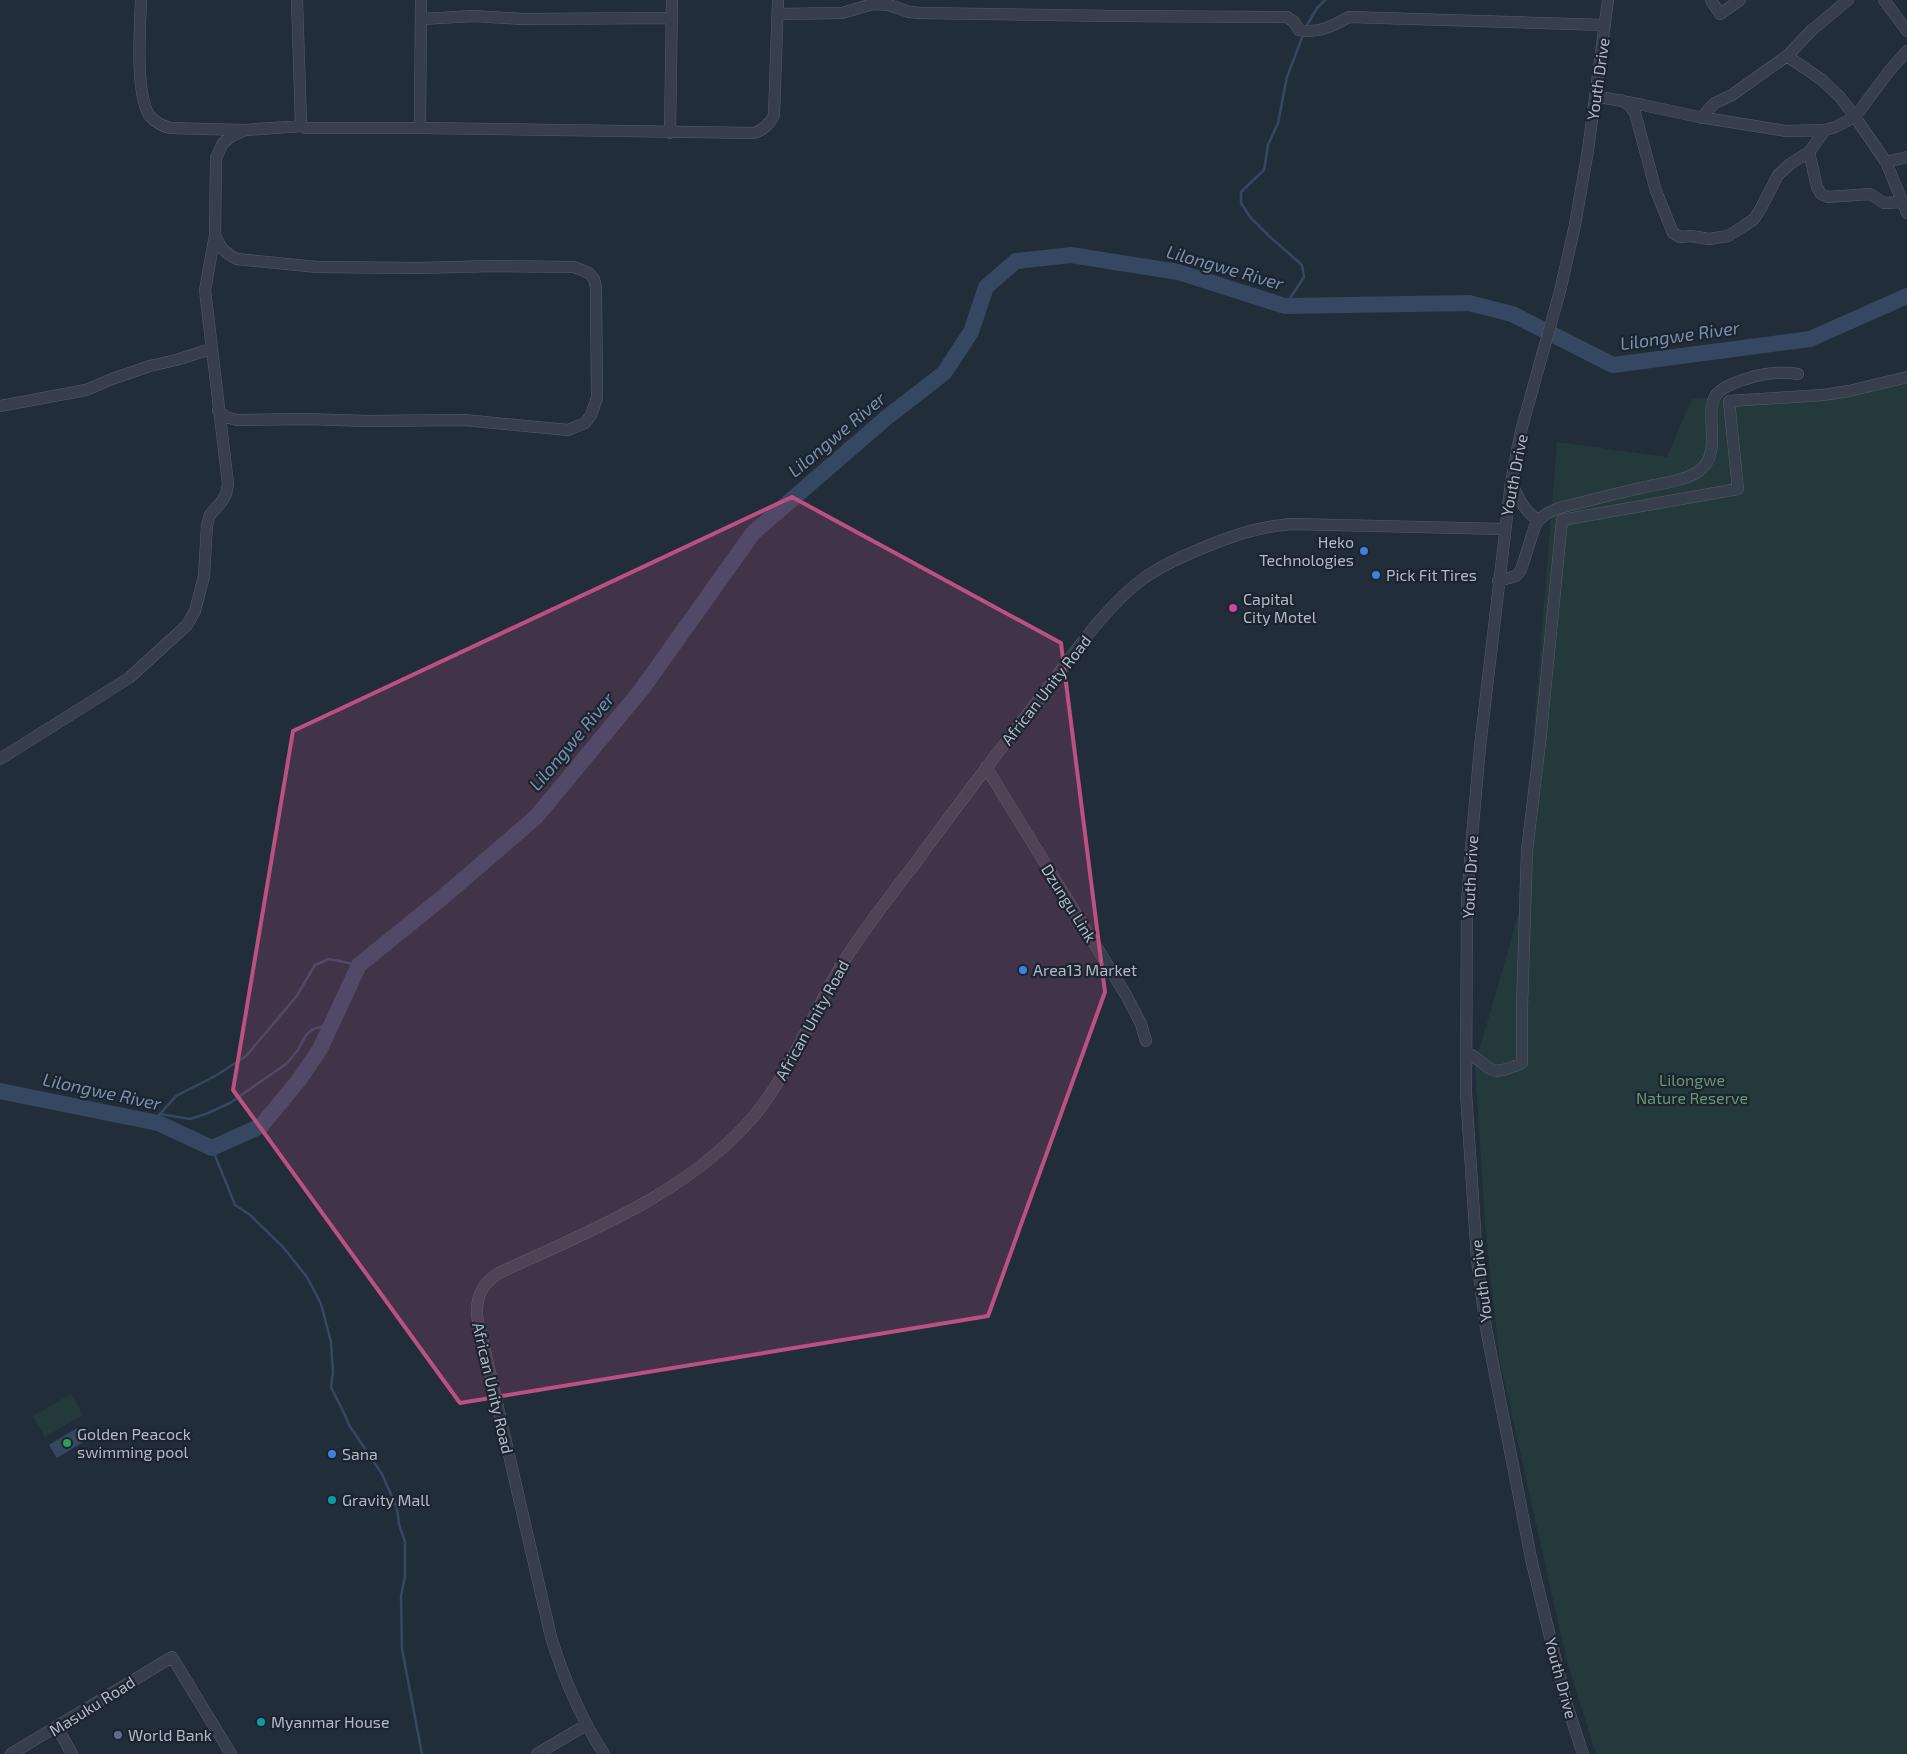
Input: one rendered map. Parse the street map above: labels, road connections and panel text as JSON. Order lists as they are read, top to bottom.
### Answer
{
  "streets": {
    "street": [
      "Youth Drive",
      "African Unity Road",
      "Dzungu Link",
      "Masuku Road"
    ]
  },
  "crossings": [
    ["Youth Drive", "African Unity Road"],
    ["African Unity Road", "Dzungu Link"]
  ],
  "water": ["Lilongwe River"],
  "parks": ["Lilongwe Nature Reserve"],
  "places": [
    "Heko Technologies",
    "Pick Fit Tires",
    "Capital City Motel",
    "Area13 Market",
    "Golden Peacock swimming pool",
    "Sana",
    "Gravity Mall",
    "Myanmar House",
    "World Bank"
  ]
}
